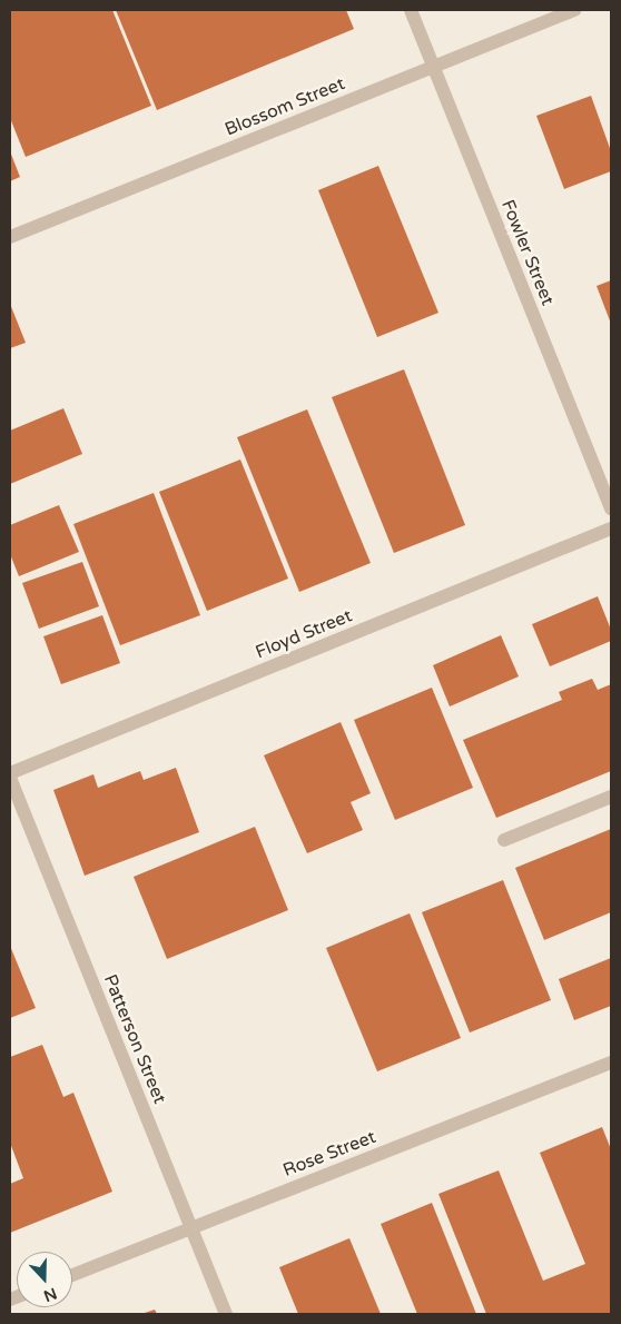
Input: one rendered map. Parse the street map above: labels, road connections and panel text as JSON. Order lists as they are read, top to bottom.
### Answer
{
  "streets": {
    "street": [
      "Blossom Street",
      "Fowler Street",
      "Floyd Street",
      "Patterson Street",
      "Rose Street"
    ]
  },
  "crossings": [
    ["Blossom Street", "Fowler Street"],
    ["Floyd Street", "Patterson Street"],
    ["Patterson Street", "Rose Street"]
  ],
  "north": "bottom"
}
